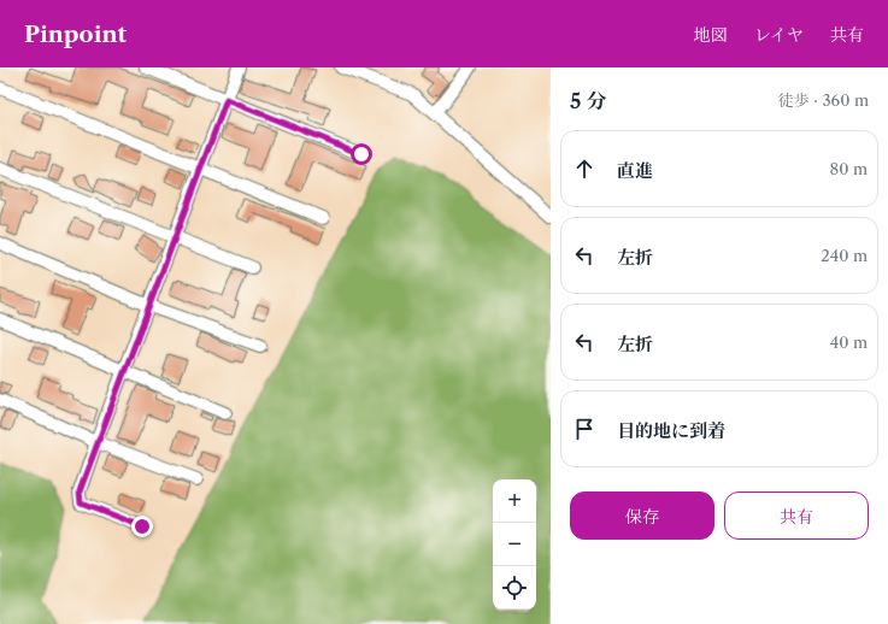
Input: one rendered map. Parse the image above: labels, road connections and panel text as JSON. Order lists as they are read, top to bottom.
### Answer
{
  "page": {
    "header": "Pinpoint",
    "nav": ["地図", "レイヤ", "共有"],
    "heading": ["5 分", "徒歩 · 360 m"],
    "list": [
      ["直進", "80 m"],
      ["左折", "240 m"],
      ["左折", "40 m"],
      "目的地に到着"
    ],
    "buttons": ["保存", "共有"],
    "map_buttons": ["+", "−"]
  }
}
